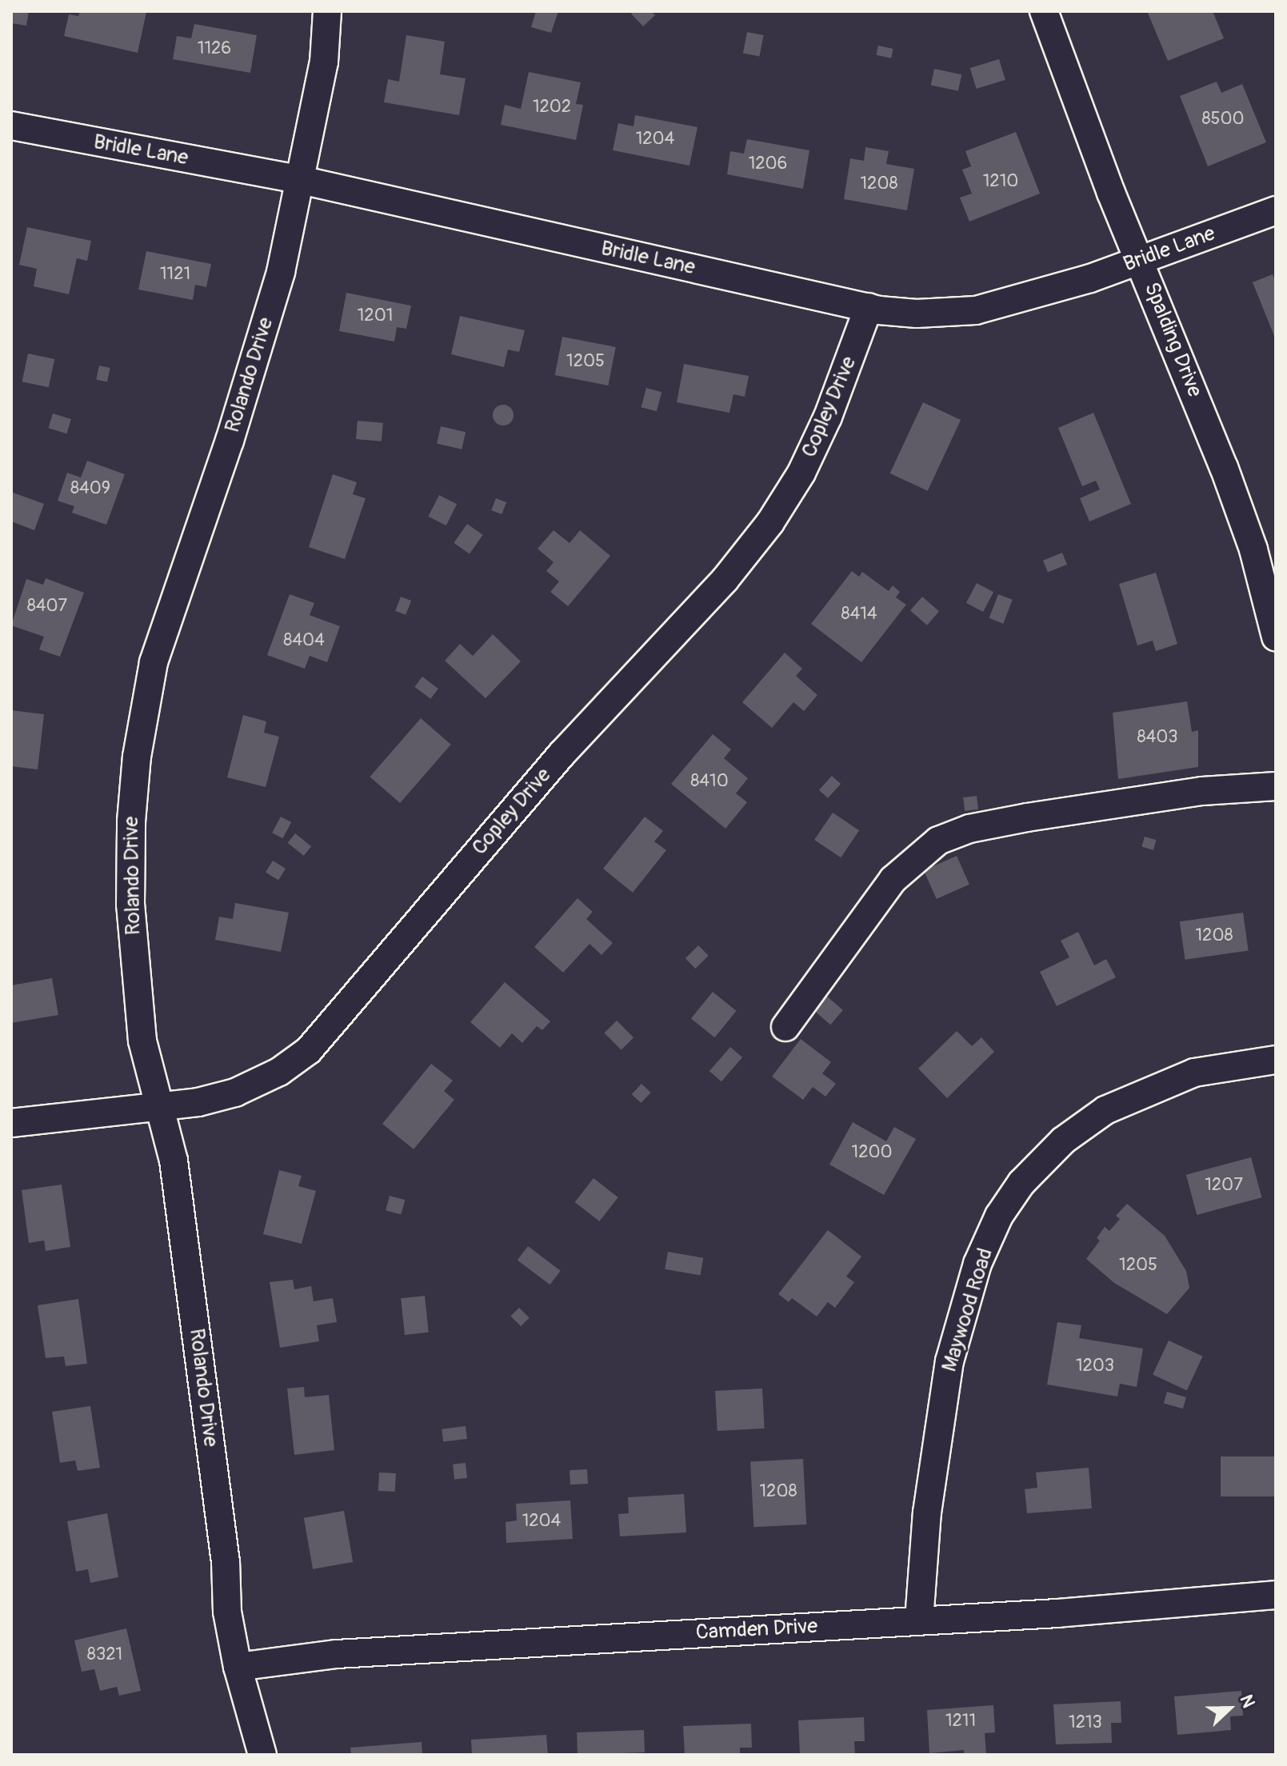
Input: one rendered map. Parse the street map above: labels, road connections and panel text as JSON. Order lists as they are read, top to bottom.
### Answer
{
  "streets": {
    "street": [
      "Bridle Lane",
      "Spalding Drive",
      "Rolando Drive",
      "Copley Drive",
      "Maywood Road",
      "Camden Drive"
    ]
  },
  "crossings": [
    ["Bridle Lane", "Spalding Drive"],
    ["Bridle Lane", "Rolando Drive"],
    ["Bridle Lane", "Copley Drive"],
    ["Rolando Drive", "Copley Drive"],
    ["Rolando Drive", "Camden Drive"],
    ["Maywood Road", "Camden Drive"]
  ],
  "house_numbers": [
    "1126",
    "1202",
    "8500",
    "1204",
    "1206",
    "1210",
    "1208",
    "1121",
    "1201",
    "1205",
    "8409",
    "8407",
    "8414",
    "8404",
    "8403",
    "8410",
    "1208",
    "1200",
    "1207",
    "1205",
    "1203",
    "1208",
    "1204",
    "8321",
    "1211",
    "1213"
  ],
  "north": "right"
}
